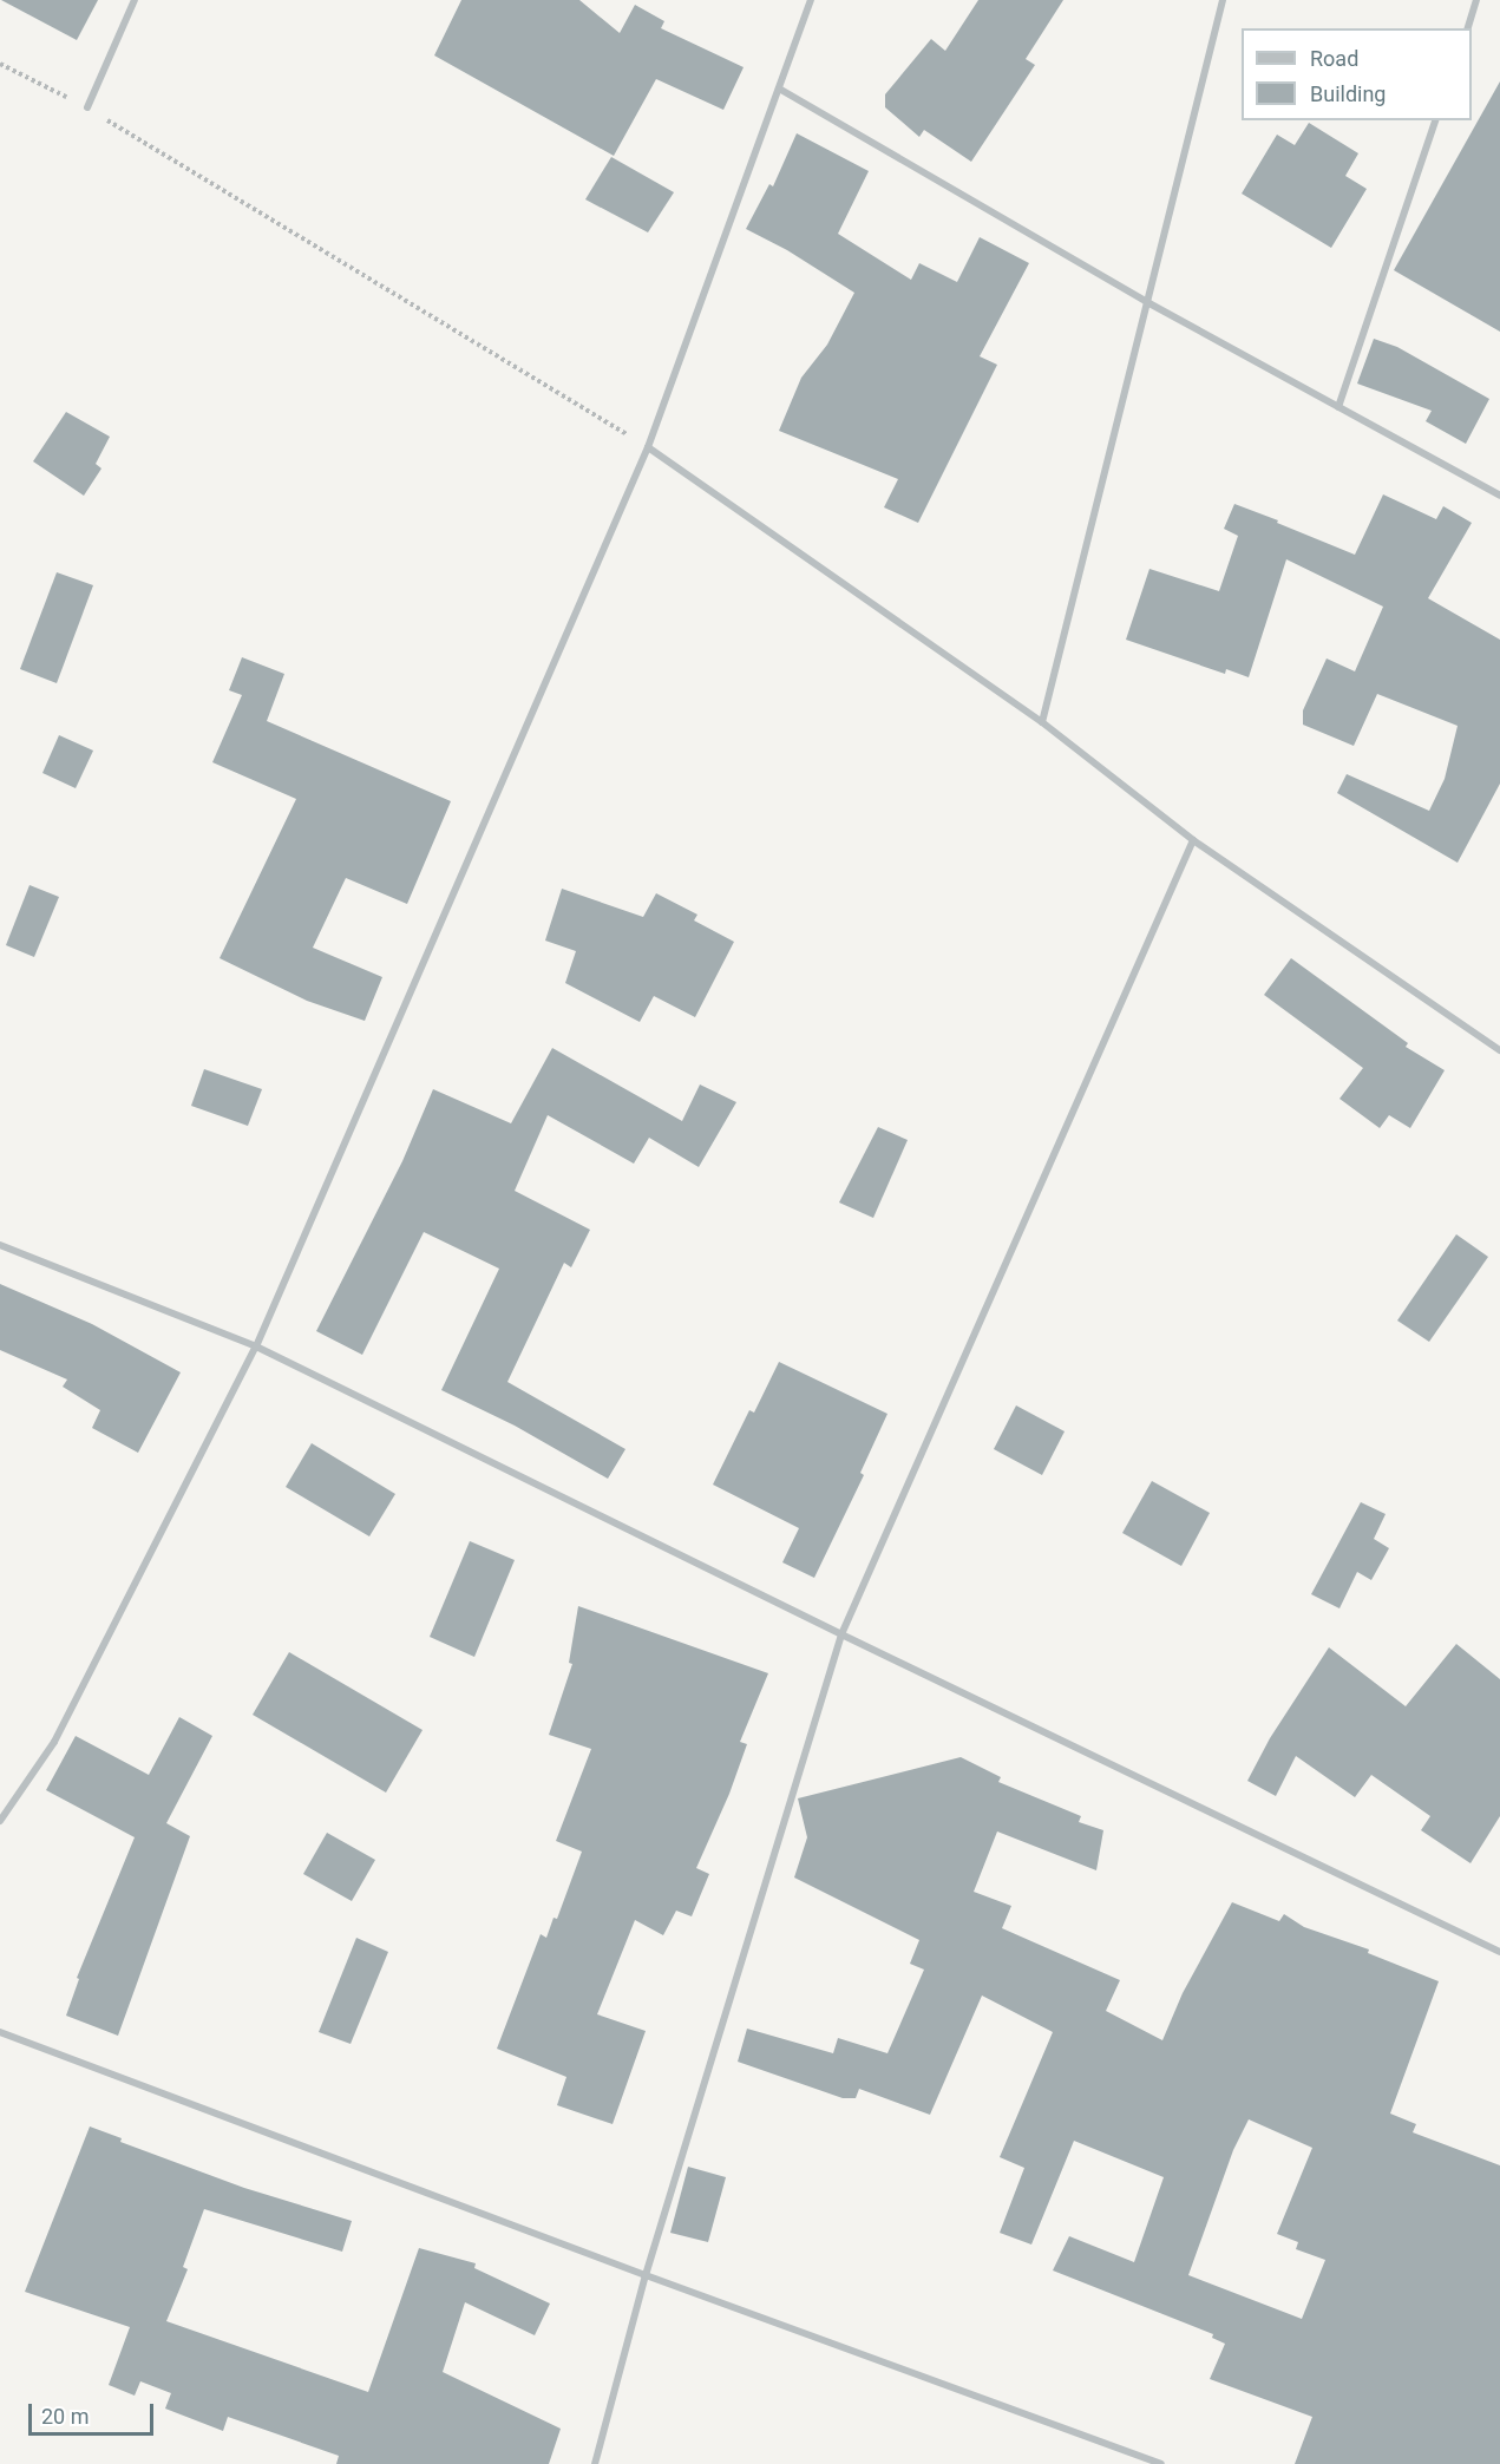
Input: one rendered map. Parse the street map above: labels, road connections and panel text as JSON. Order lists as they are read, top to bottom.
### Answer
{
  "legend": ["Road", "Building"],
  "scale_bar": "20 m"
}
